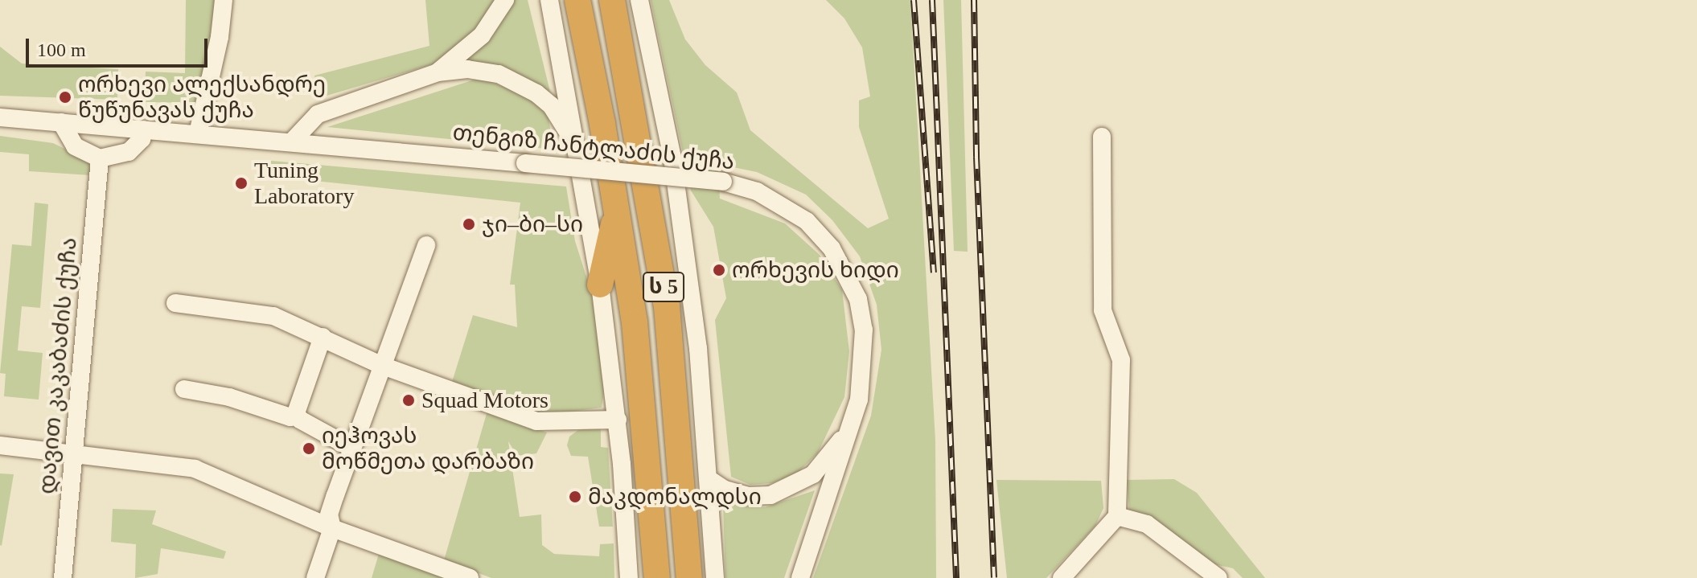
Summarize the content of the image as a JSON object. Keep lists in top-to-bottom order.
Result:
{
  "streets": {
    "highway": ["ს 5"],
    "street": ["თენგიზ ჩანტლაძის ქუჩა", "დავით კაკაბაძის ქუჩა"]
  },
  "places": [
    "ორხევი ალექსანდრე წუწუნავას ქუჩა",
    "Tuning Laboratory",
    "ჯი–ბი–სი",
    "ორხევის ხიდი",
    "Squad Motors",
    "იეჰოვას მოწმეთა დარბაზი",
    "მაკდონალდსი"
  ],
  "scale_bar": "100 m"
}
